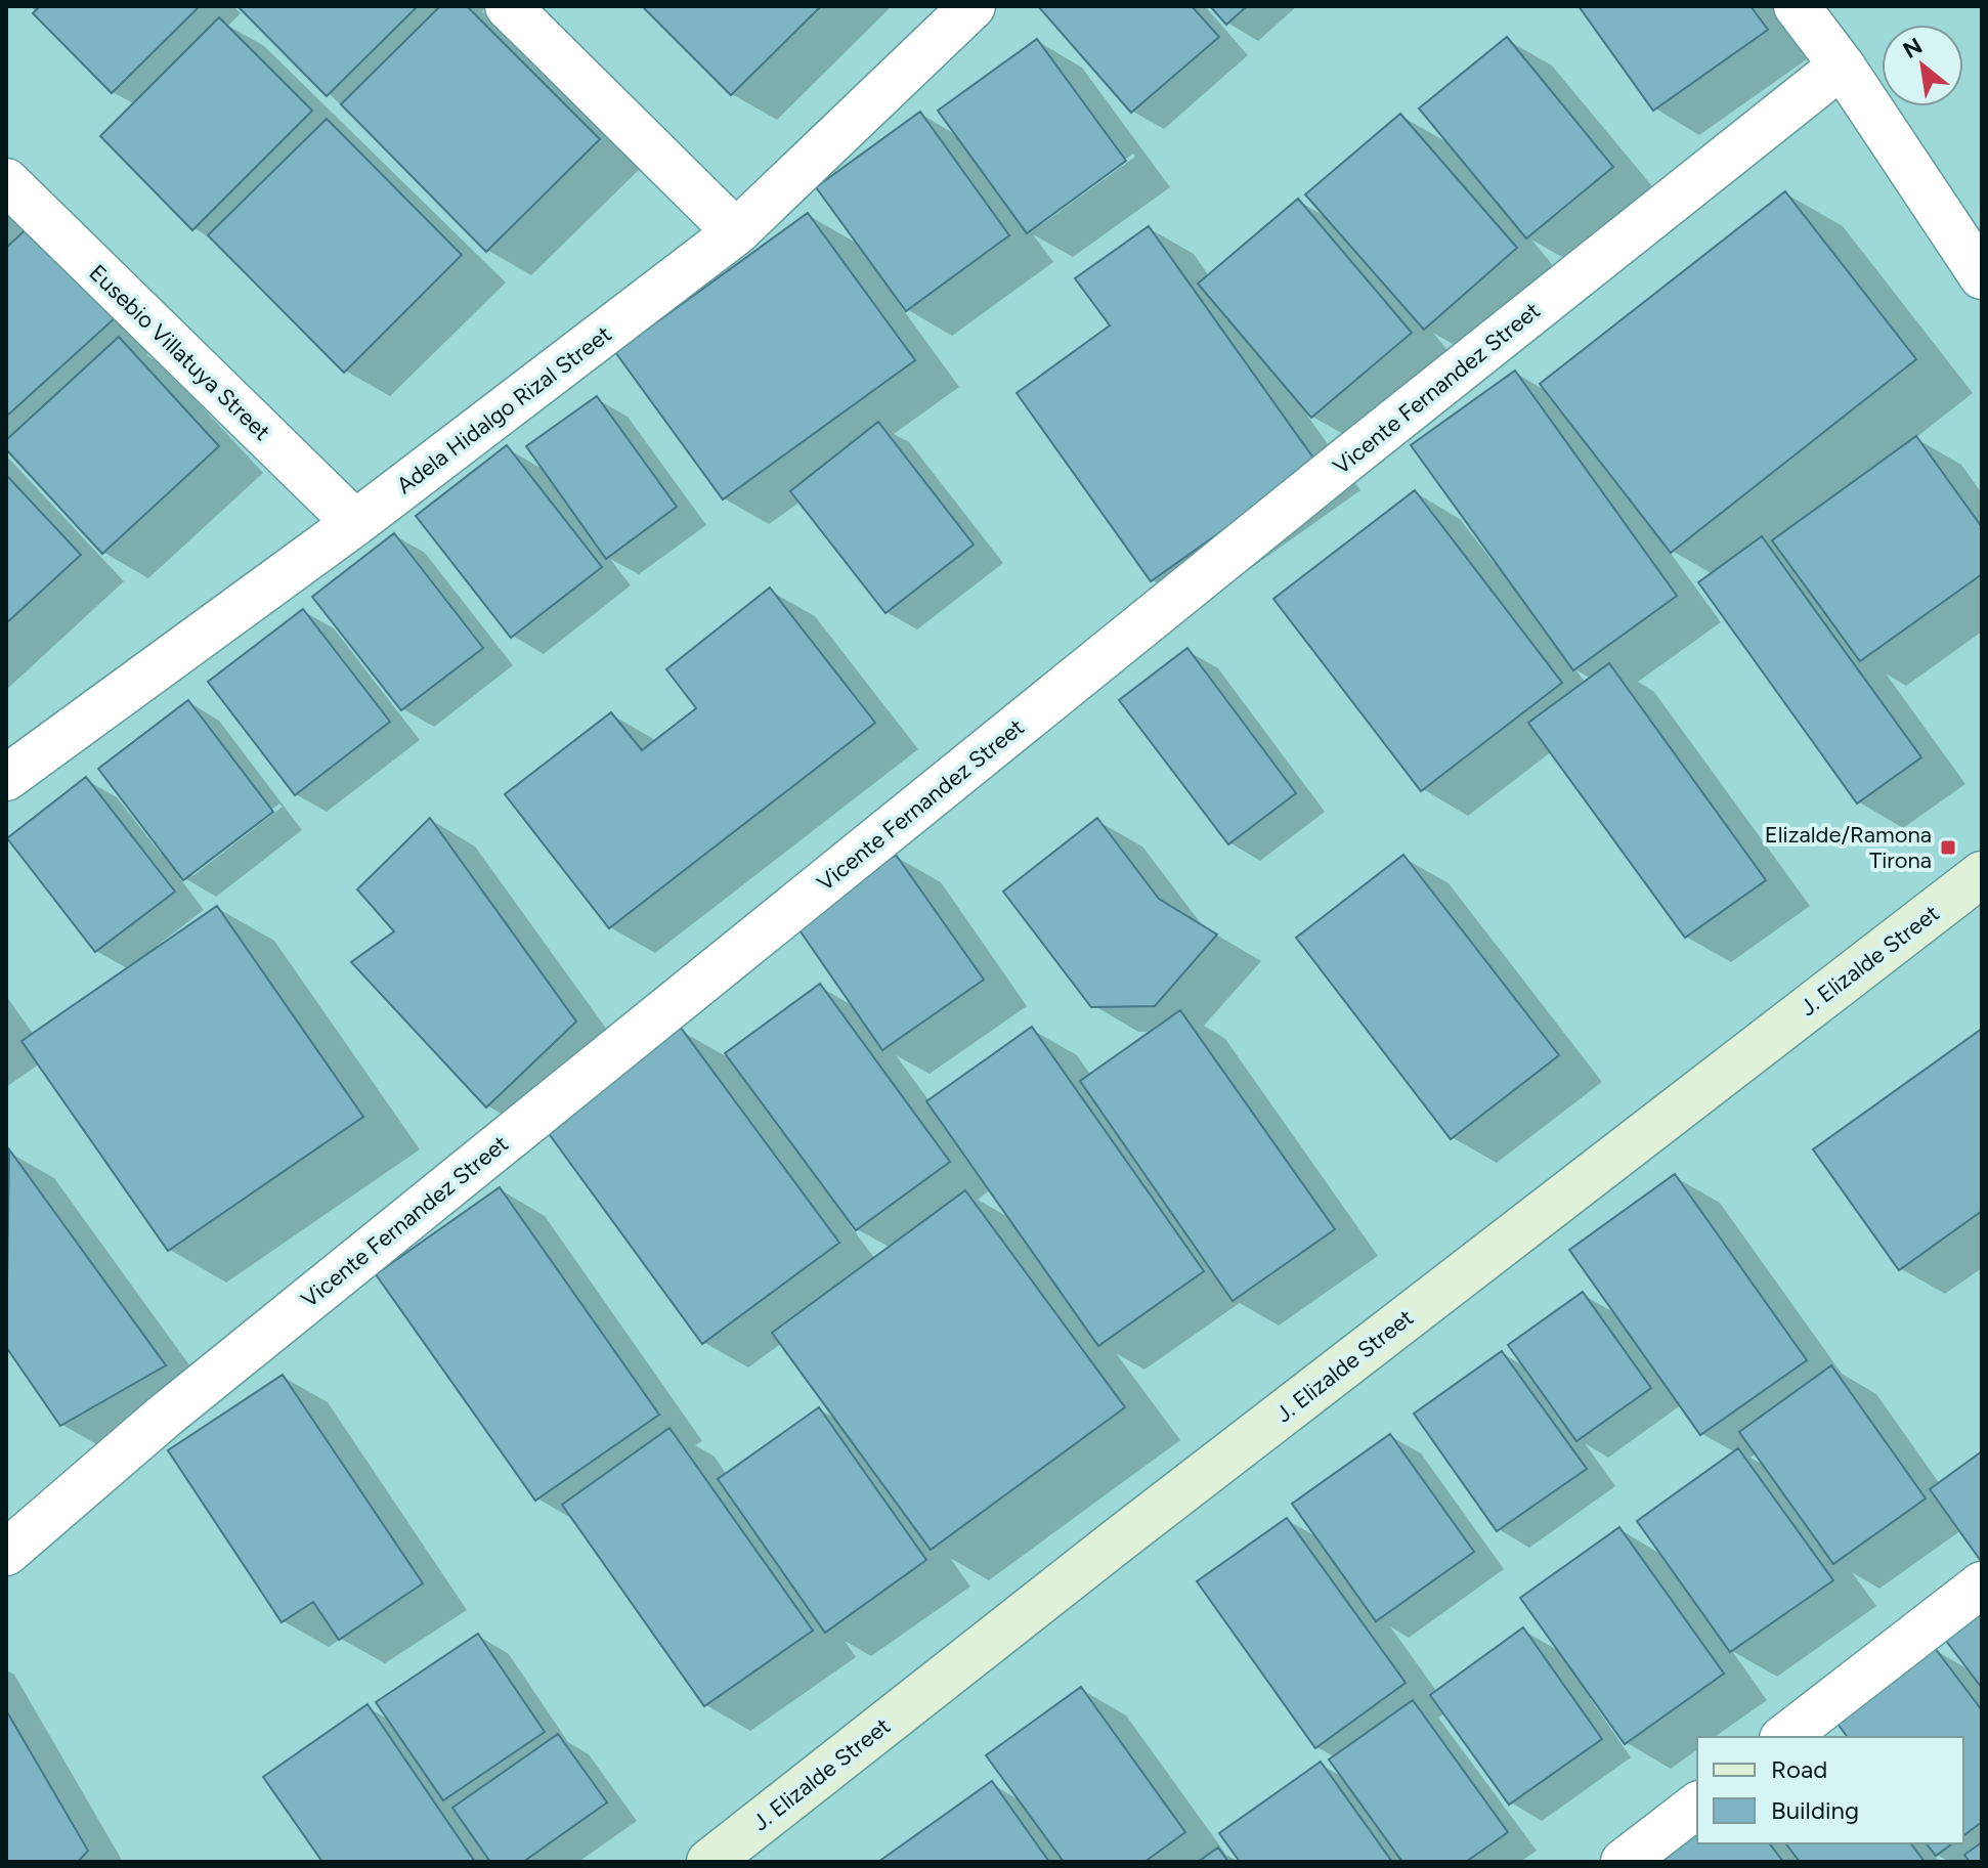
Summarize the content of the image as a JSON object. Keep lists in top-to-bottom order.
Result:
{
  "streets": {
    "street": [
      "Eusebio Villatuya Street",
      "Vicente Fernandez Street",
      "Adela Hidalgo Rizal Street",
      "J. Elizalde Street"
    ]
  },
  "crossings": [
    ["Eusebio Villatuya Street", "Adela Hidalgo Rizal Street"]
  ],
  "places": {
    "transit": ["Elizalde/Ramona Tirona"]
  },
  "legend": ["Road", "Building"],
  "north": "top left"
}
